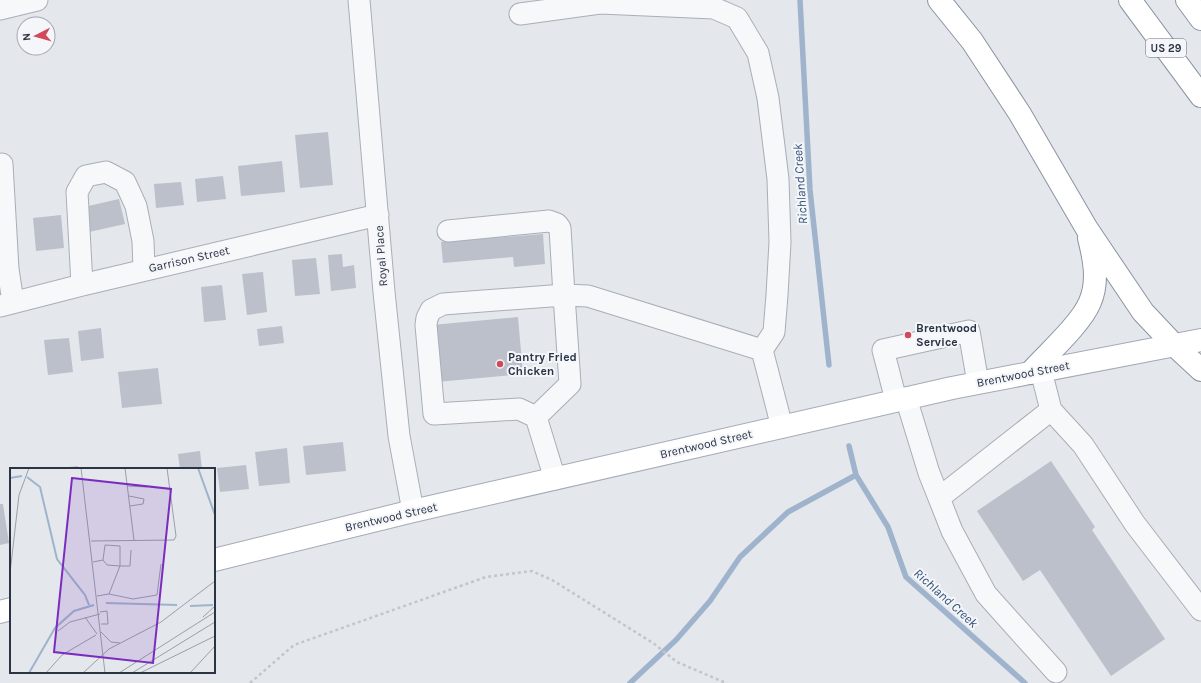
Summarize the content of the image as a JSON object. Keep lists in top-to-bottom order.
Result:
{
  "streets": {
    "main road": ["US 29", "Brentwood Street"],
    "street": ["Royal Place", "Garrison Street"]
  },
  "crossings": [
    ["Royal Place", "Garrison Street"],
    ["Royal Place", "Brentwood Street"]
  ],
  "water": ["Richland Creek"],
  "places": ["Brentwood Service", "Pantry Fried Chicken"],
  "north": "left"
}
